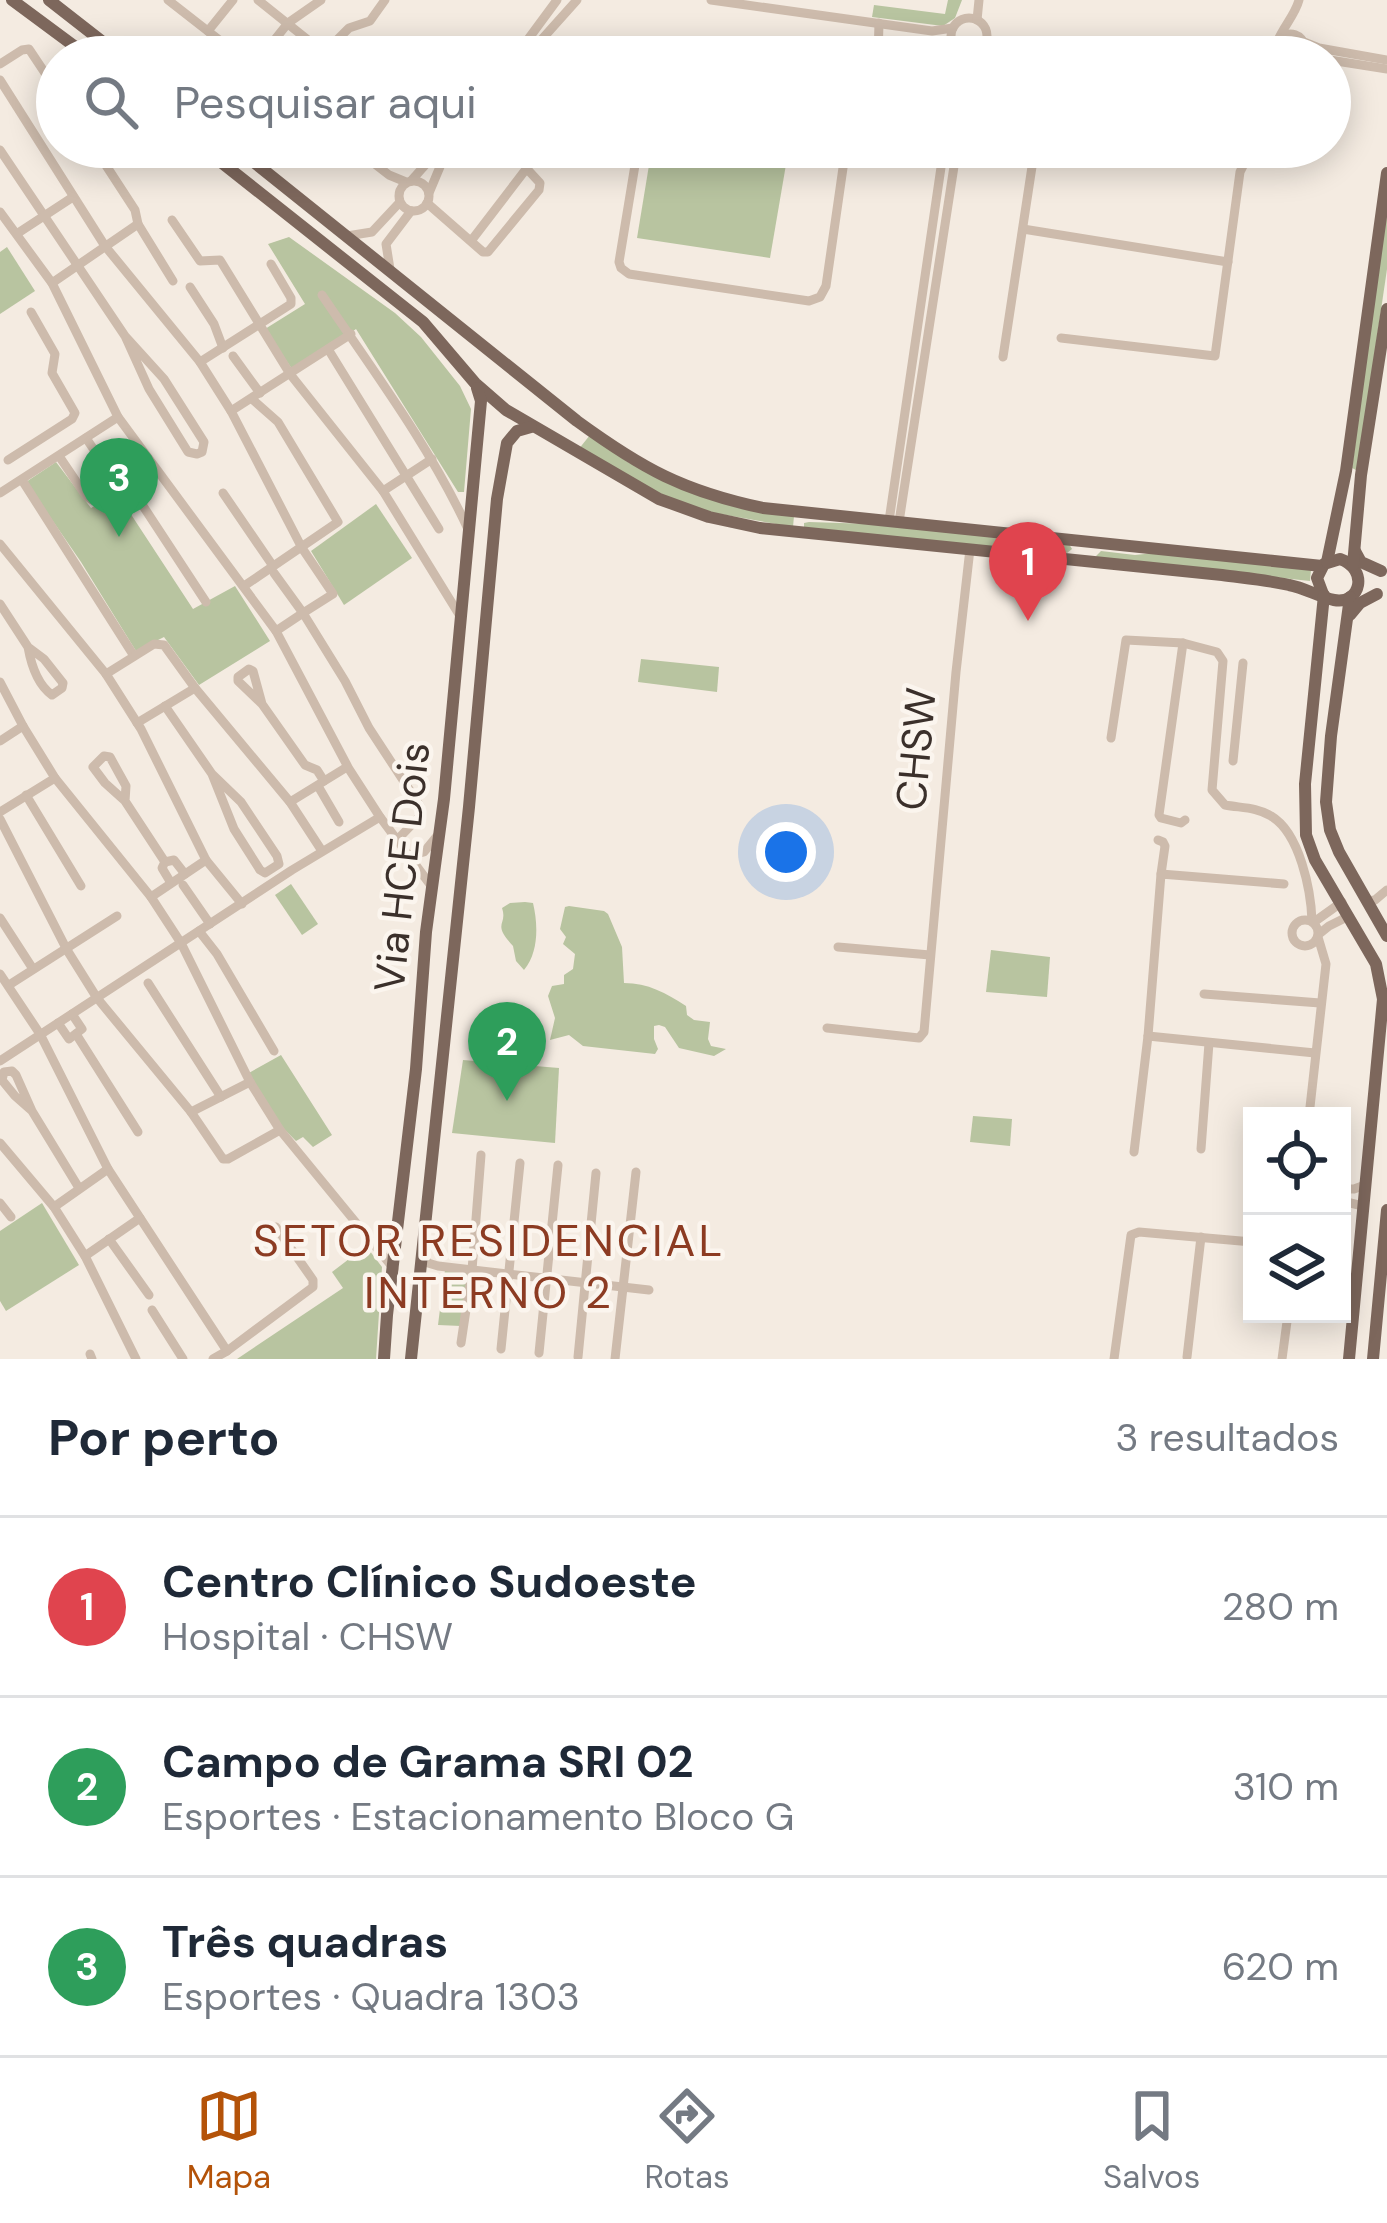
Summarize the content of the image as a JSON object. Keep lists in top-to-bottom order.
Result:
{
  "streets": {
    "main road": ["Via HCE Dois"],
    "street": ["CHSW"]
  },
  "districts": ["SETOR RESIDENCIAL INTERNO 2"],
  "page": {
    "search": "Pesquisar aqui",
    "pins": ["3", "1", "2"],
    "heading": ["Por perto", "3 resultados"],
    "list": [
      {
        "mark": "1",
        "name": "Centro Clínico Sudoeste",
        "note": "Hospital · CHSW",
        "value": "280 m"
      },
      {
        "mark": "2",
        "name": "Campo de Grama SRI 02",
        "note": "Esportes · Estacionamento Bloco G",
        "value": "310 m"
      },
      {
        "mark": "3",
        "name": "Três quadras",
        "note": "Esportes · Quadra 1303",
        "value": "620 m"
      }
    ],
    "nav": ["Mapa", "Rotas", "Salvos"]
  }
}
